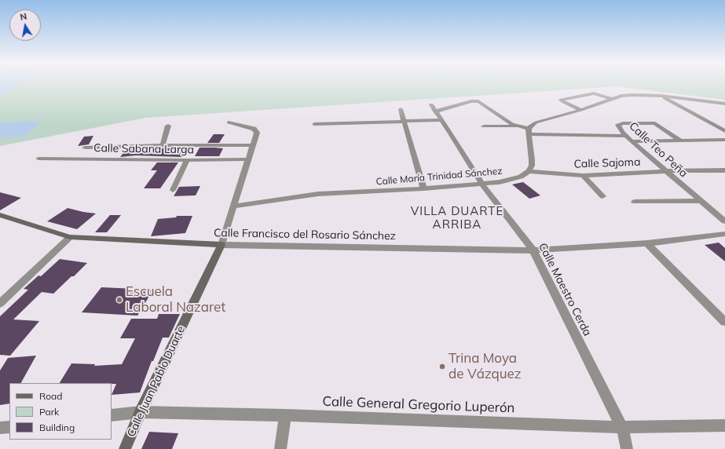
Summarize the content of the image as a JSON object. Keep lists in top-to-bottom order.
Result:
{
  "streets": {
    "street": [
      "Calle Sabana Larga",
      "Calle Teo Peña",
      "Calle Sajoma",
      "Calle María Trinidad Sánchez",
      "Calle Francisco del Rosario Sánchez",
      "Calle Maestro Cerda",
      "Calle Juan Pablo Duarte",
      "Calle General Gregorio Luperón"
    ]
  },
  "crossings": [
    ["Calle Sabana Larga", "Calle Juan Pablo Duarte"],
    ["Calle Teo Peña", "Calle Sajoma"],
    ["Calle Sajoma", "Calle María Trinidad Sánchez"],
    ["Calle María Trinidad Sánchez", "Calle Maestro Cerda"],
    ["Calle María Trinidad Sánchez", "Calle Juan Pablo Duarte"],
    ["Calle Francisco del Rosario Sánchez", "Calle Maestro Cerda"],
    ["Calle Francisco del Rosario Sánchez", "Calle Juan Pablo Duarte"],
    ["Calle Maestro Cerda", "Calle General Gregorio Luperón"],
    ["Calle Juan Pablo Duarte", "Calle General Gregorio Luperón"]
  ],
  "districts": ["VILLA DUARTE ARRIBA"],
  "places": ["Escuela Laboral Nazaret", "Trina Moya de Vázquez"],
  "legend": ["Road", "Park", "Building"],
  "north": "top"
}
